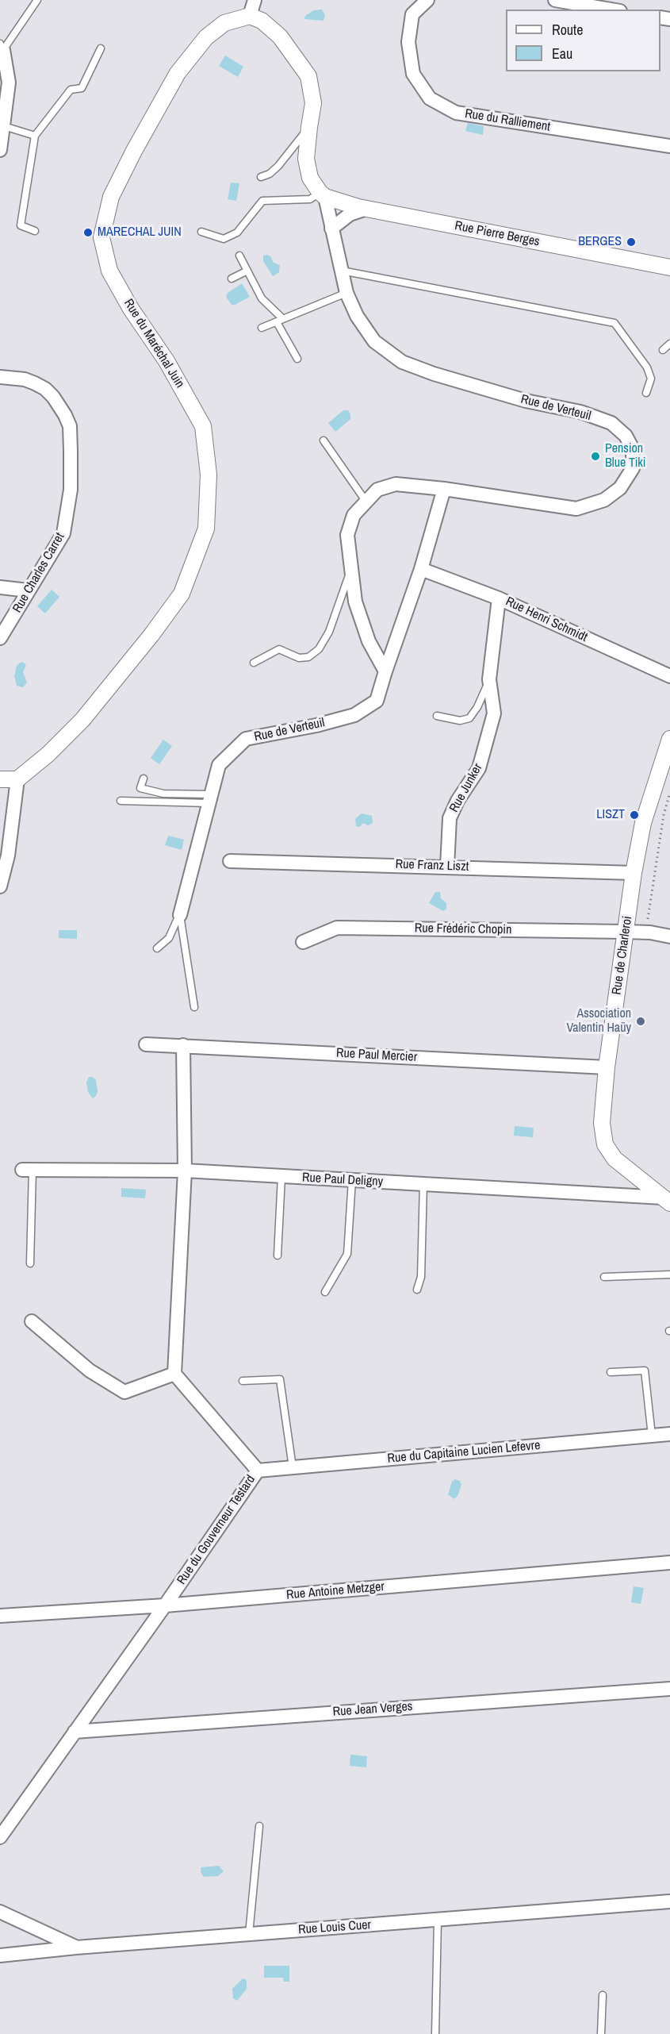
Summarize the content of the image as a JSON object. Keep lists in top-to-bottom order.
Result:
{
  "streets": {
    "street": [
      "Rue du Ralliement",
      "Rue Pierre Berges",
      "Rue du Maréchal Juin",
      "Rue de Verteuil",
      "Rue Charles Carret",
      "Rue Henri Schmidt",
      "Rue Junker",
      "Rue Franz Liszt",
      "Rue Frédéric Chopin",
      "Rue de Charleroi",
      "Rue Paul Mercier",
      "Rue Paul Deligny",
      "Rue du Capitaine Lucien Lefevre",
      "Rue du Gouverneur Testard",
      "Rue Antoine Metzger",
      "Rue Jean Verges",
      "Rue Louis Cuer"
    ]
  },
  "crossings": [
    ["Rue Pierre Berges", "Rue de Verteuil"],
    ["Rue du Maréchal Juin", "Rue de Verteuil"],
    ["Rue de Verteuil", "Rue Henri Schmidt"],
    ["Rue Henri Schmidt", "Rue Junker"],
    ["Rue Junker", "Rue Franz Liszt"],
    ["Rue Franz Liszt", "Rue de Charleroi"],
    ["Rue Frédéric Chopin", "Rue de Charleroi"],
    ["Rue de Charleroi", "Rue Paul Mercier"],
    ["Rue de Charleroi", "Rue Paul Deligny"],
    ["Rue du Capitaine Lucien Lefevre", "Rue du Gouverneur Testard"],
    ["Rue du Gouverneur Testard", "Rue Antoine Metzger"],
    ["Rue du Gouverneur Testard", "Rue Jean Verges"]
  ],
  "places": [
    "MARECHAL JUIN",
    "BERGES",
    "Pension Blue Tiki",
    "LISZT",
    "Association Valentin Haüy"
  ],
  "legend": ["Route", "Eau"]
}
